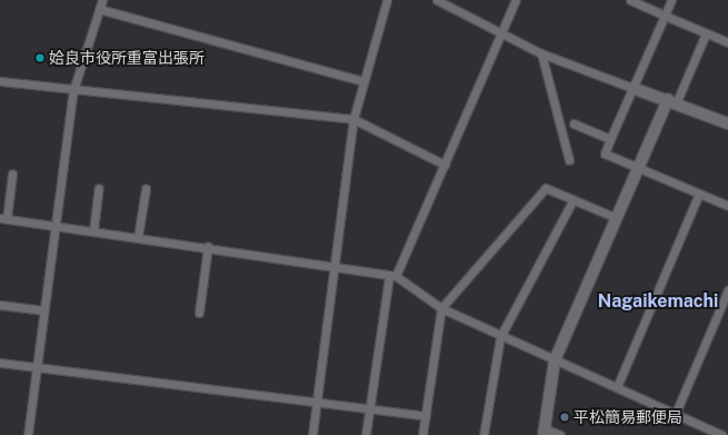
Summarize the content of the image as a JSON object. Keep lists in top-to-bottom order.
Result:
{
  "districts": ["Nagaikemachi"],
  "places": ["姶良市役所重富出張所", "平松簡易郵便局"]
}
